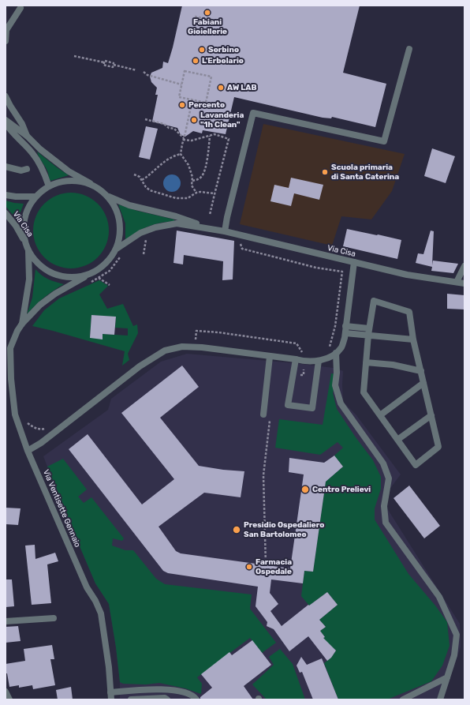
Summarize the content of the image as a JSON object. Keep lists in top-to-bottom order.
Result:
{
  "streets": {
    "street": ["Via Cisa", "Via Ventisette Gennaio"]
  },
  "crossings": [
    ["Via Cisa", "Via Ventisette Gennaio"]
  ],
  "places": [
    "Fabiani Gioiellerie",
    "Sorbino",
    "L'Erbolario",
    "AW LAB",
    "Percento",
    "Lavanderia \"1h Clean\"",
    "Scuola primaria di Santa Caterina",
    "Centro Prelievi",
    "Presidio Ospedaliero San Bartolomeo",
    "Farmacia Ospedale"
  ]
}
